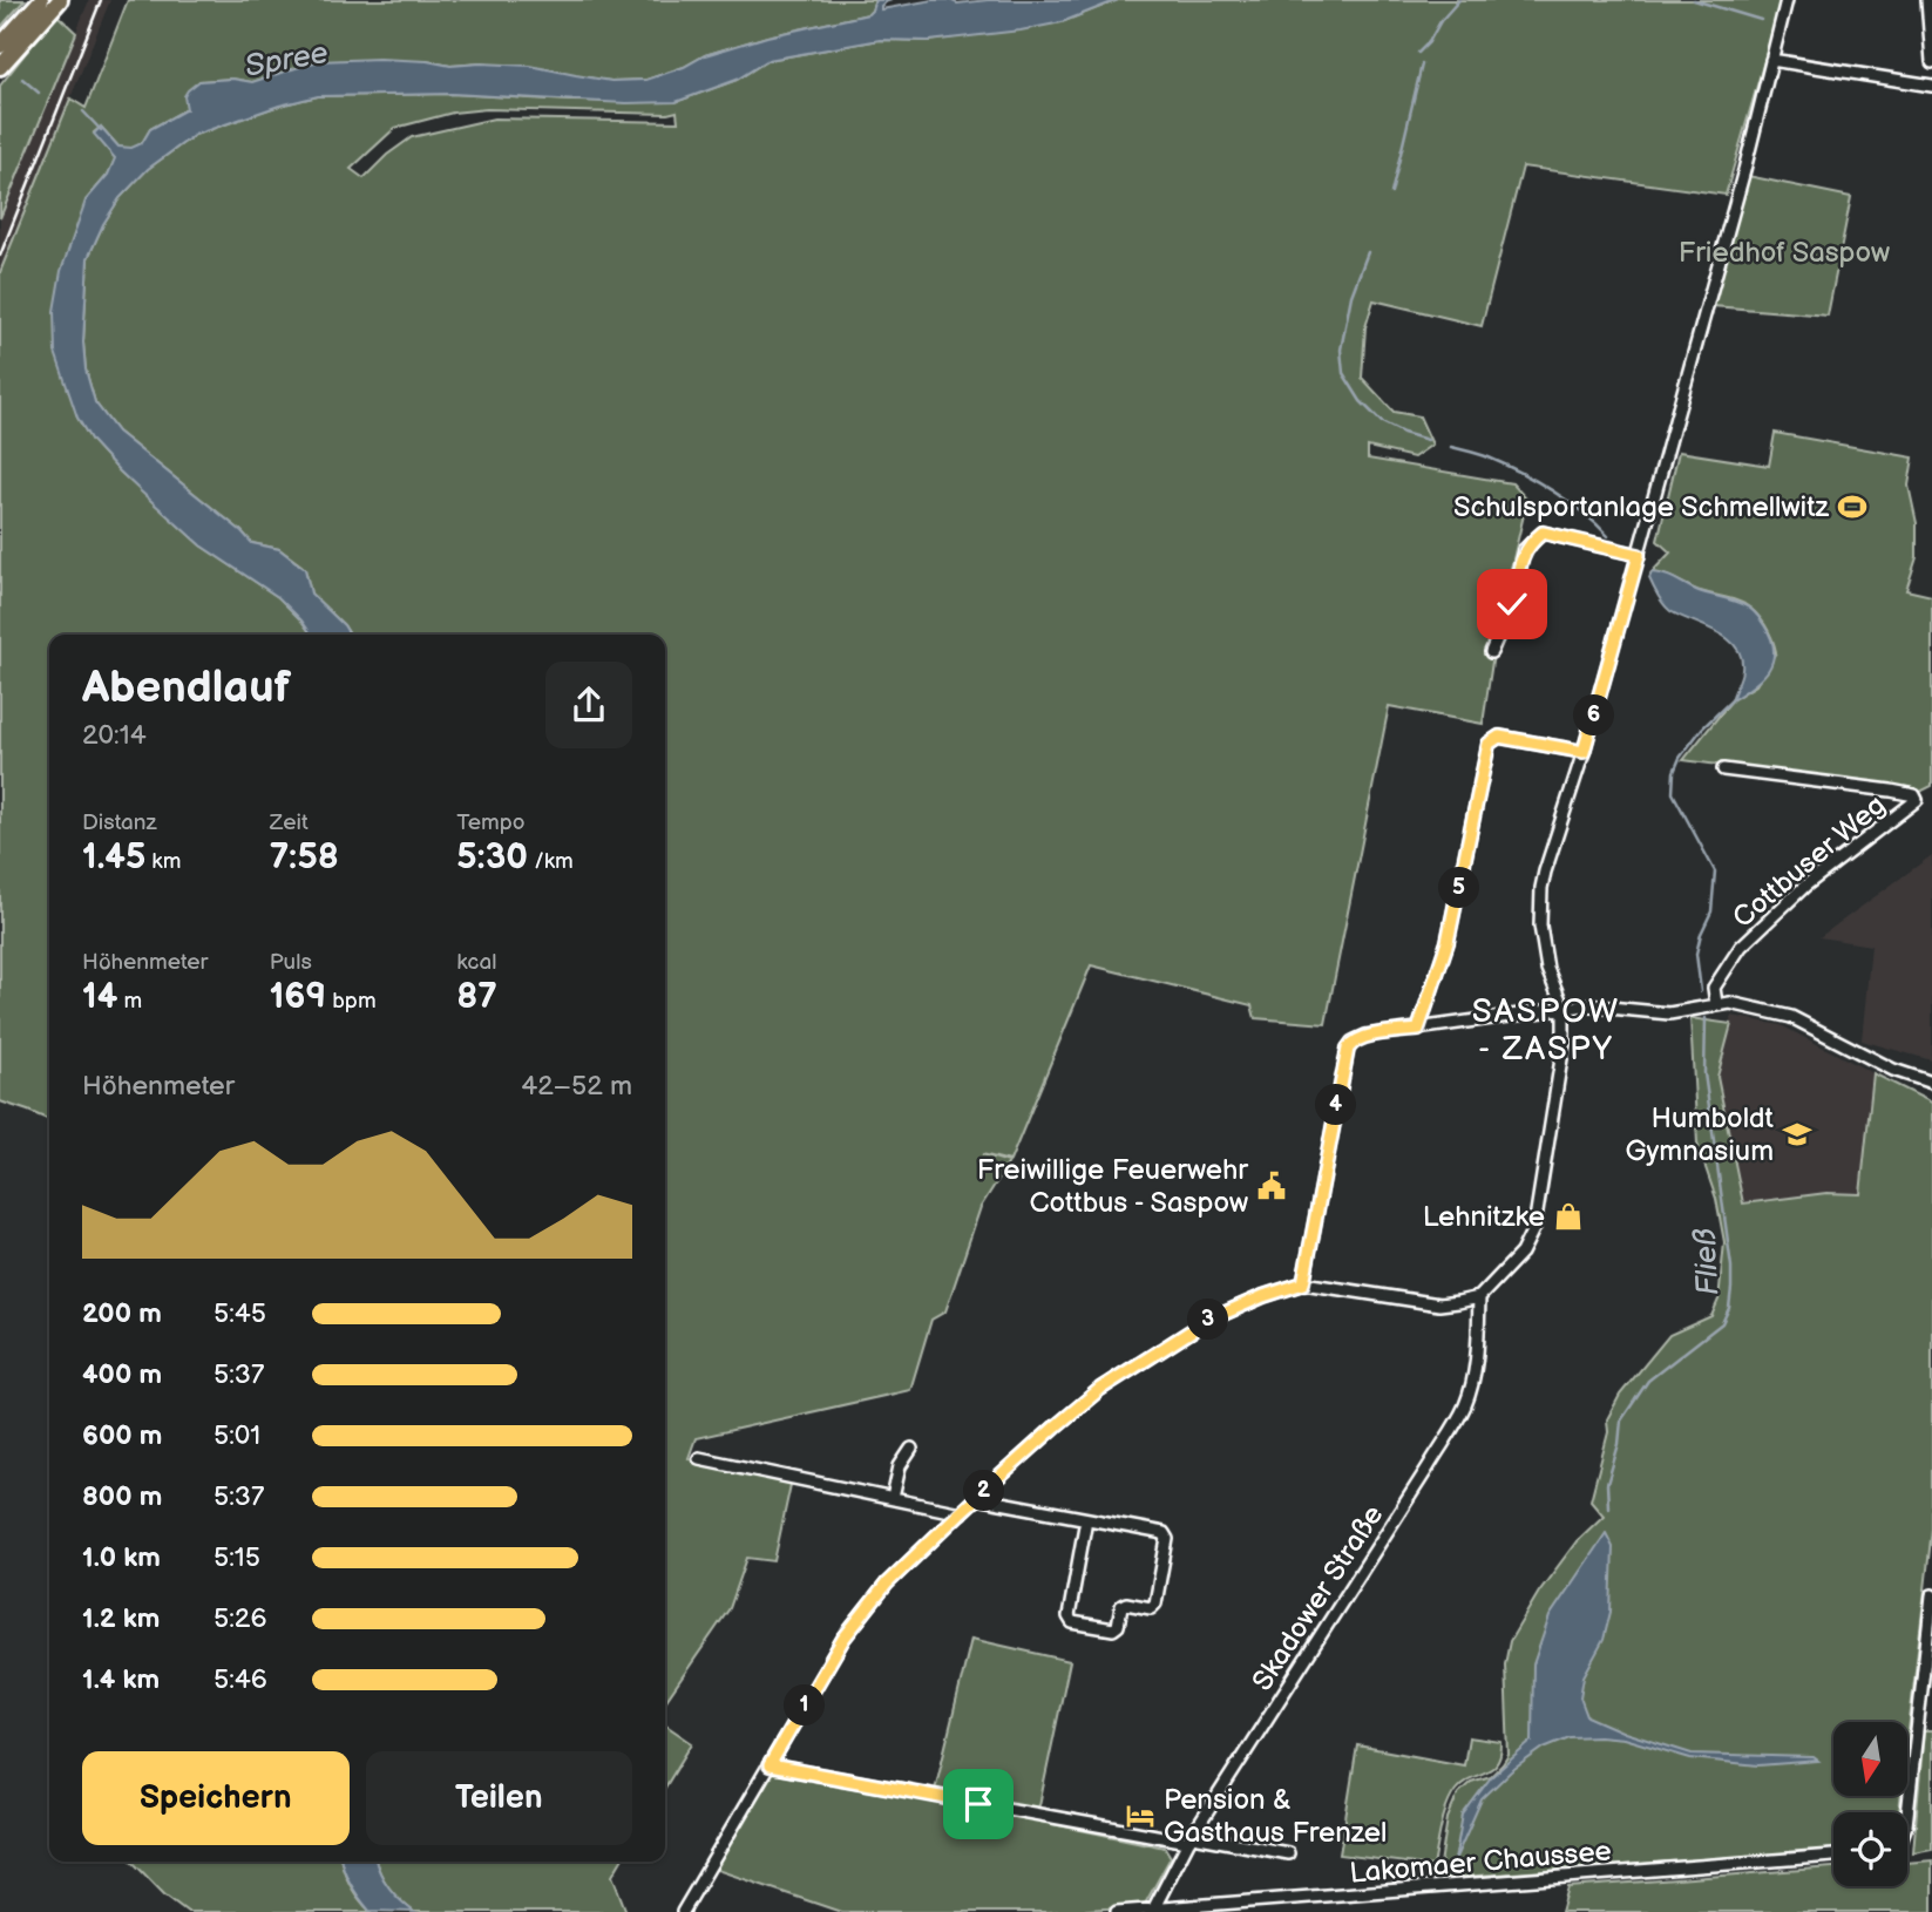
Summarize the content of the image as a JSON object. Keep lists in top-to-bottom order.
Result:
{
  "streets": {
    "street": ["Cottbuser Weg", "Skadower Straße", "Lakomaer Chaussee"]
  },
  "crossings": [
    ["Skadower Straße", "Lakomaer Chaussee"]
  ],
  "districts": ["SASPOW - ZASPY"],
  "water": ["Spree", "Fließ"],
  "parks": ["Friedhof Saspow"],
  "places": {
    "sports": ["Schulsportanlage Schmellwitz"],
    "school or university": ["Humboldt Gymnasium"],
    "public building": ["Freiwillige Feuerwehr Cottbus - Saspow"],
    "shop": ["Lehnitzke"],
    "hotel": ["Pension & Gasthaus Frenzel"]
  },
  "north": "bottom",
  "page": {
    "heading": ["Abendlauf", "20:14"],
    "pins": [
      "6",
      "5",
      "4",
      "3",
      "2",
      "1"
    ],
    "stats": [
      ["Distanz", "1.45 km"],
      ["Zeit", "7:58"],
      ["Tempo", "5:30 /km"],
      ["Höhenmeter", "14 m"],
      ["Puls", "169 bpm"],
      ["kcal", "87"]
    ],
    "chart": ["Höhenmeter", "42–52 m"],
    "list": [
      {
        "name": "200 m",
        "note": "5:45"
      },
      {
        "name": "400 m",
        "note": "5:37"
      },
      {
        "name": "600 m",
        "note": "5:01"
      },
      {
        "name": "800 m",
        "note": "5:37"
      },
      {
        "name": "1.0 km",
        "note": "5:15"
      },
      {
        "name": "1.2 km",
        "note": "5:26"
      },
      {
        "name": "1.4 km",
        "note": "5:46"
      }
    ],
    "buttons": ["Speichern", "Teilen"]
  }
}
